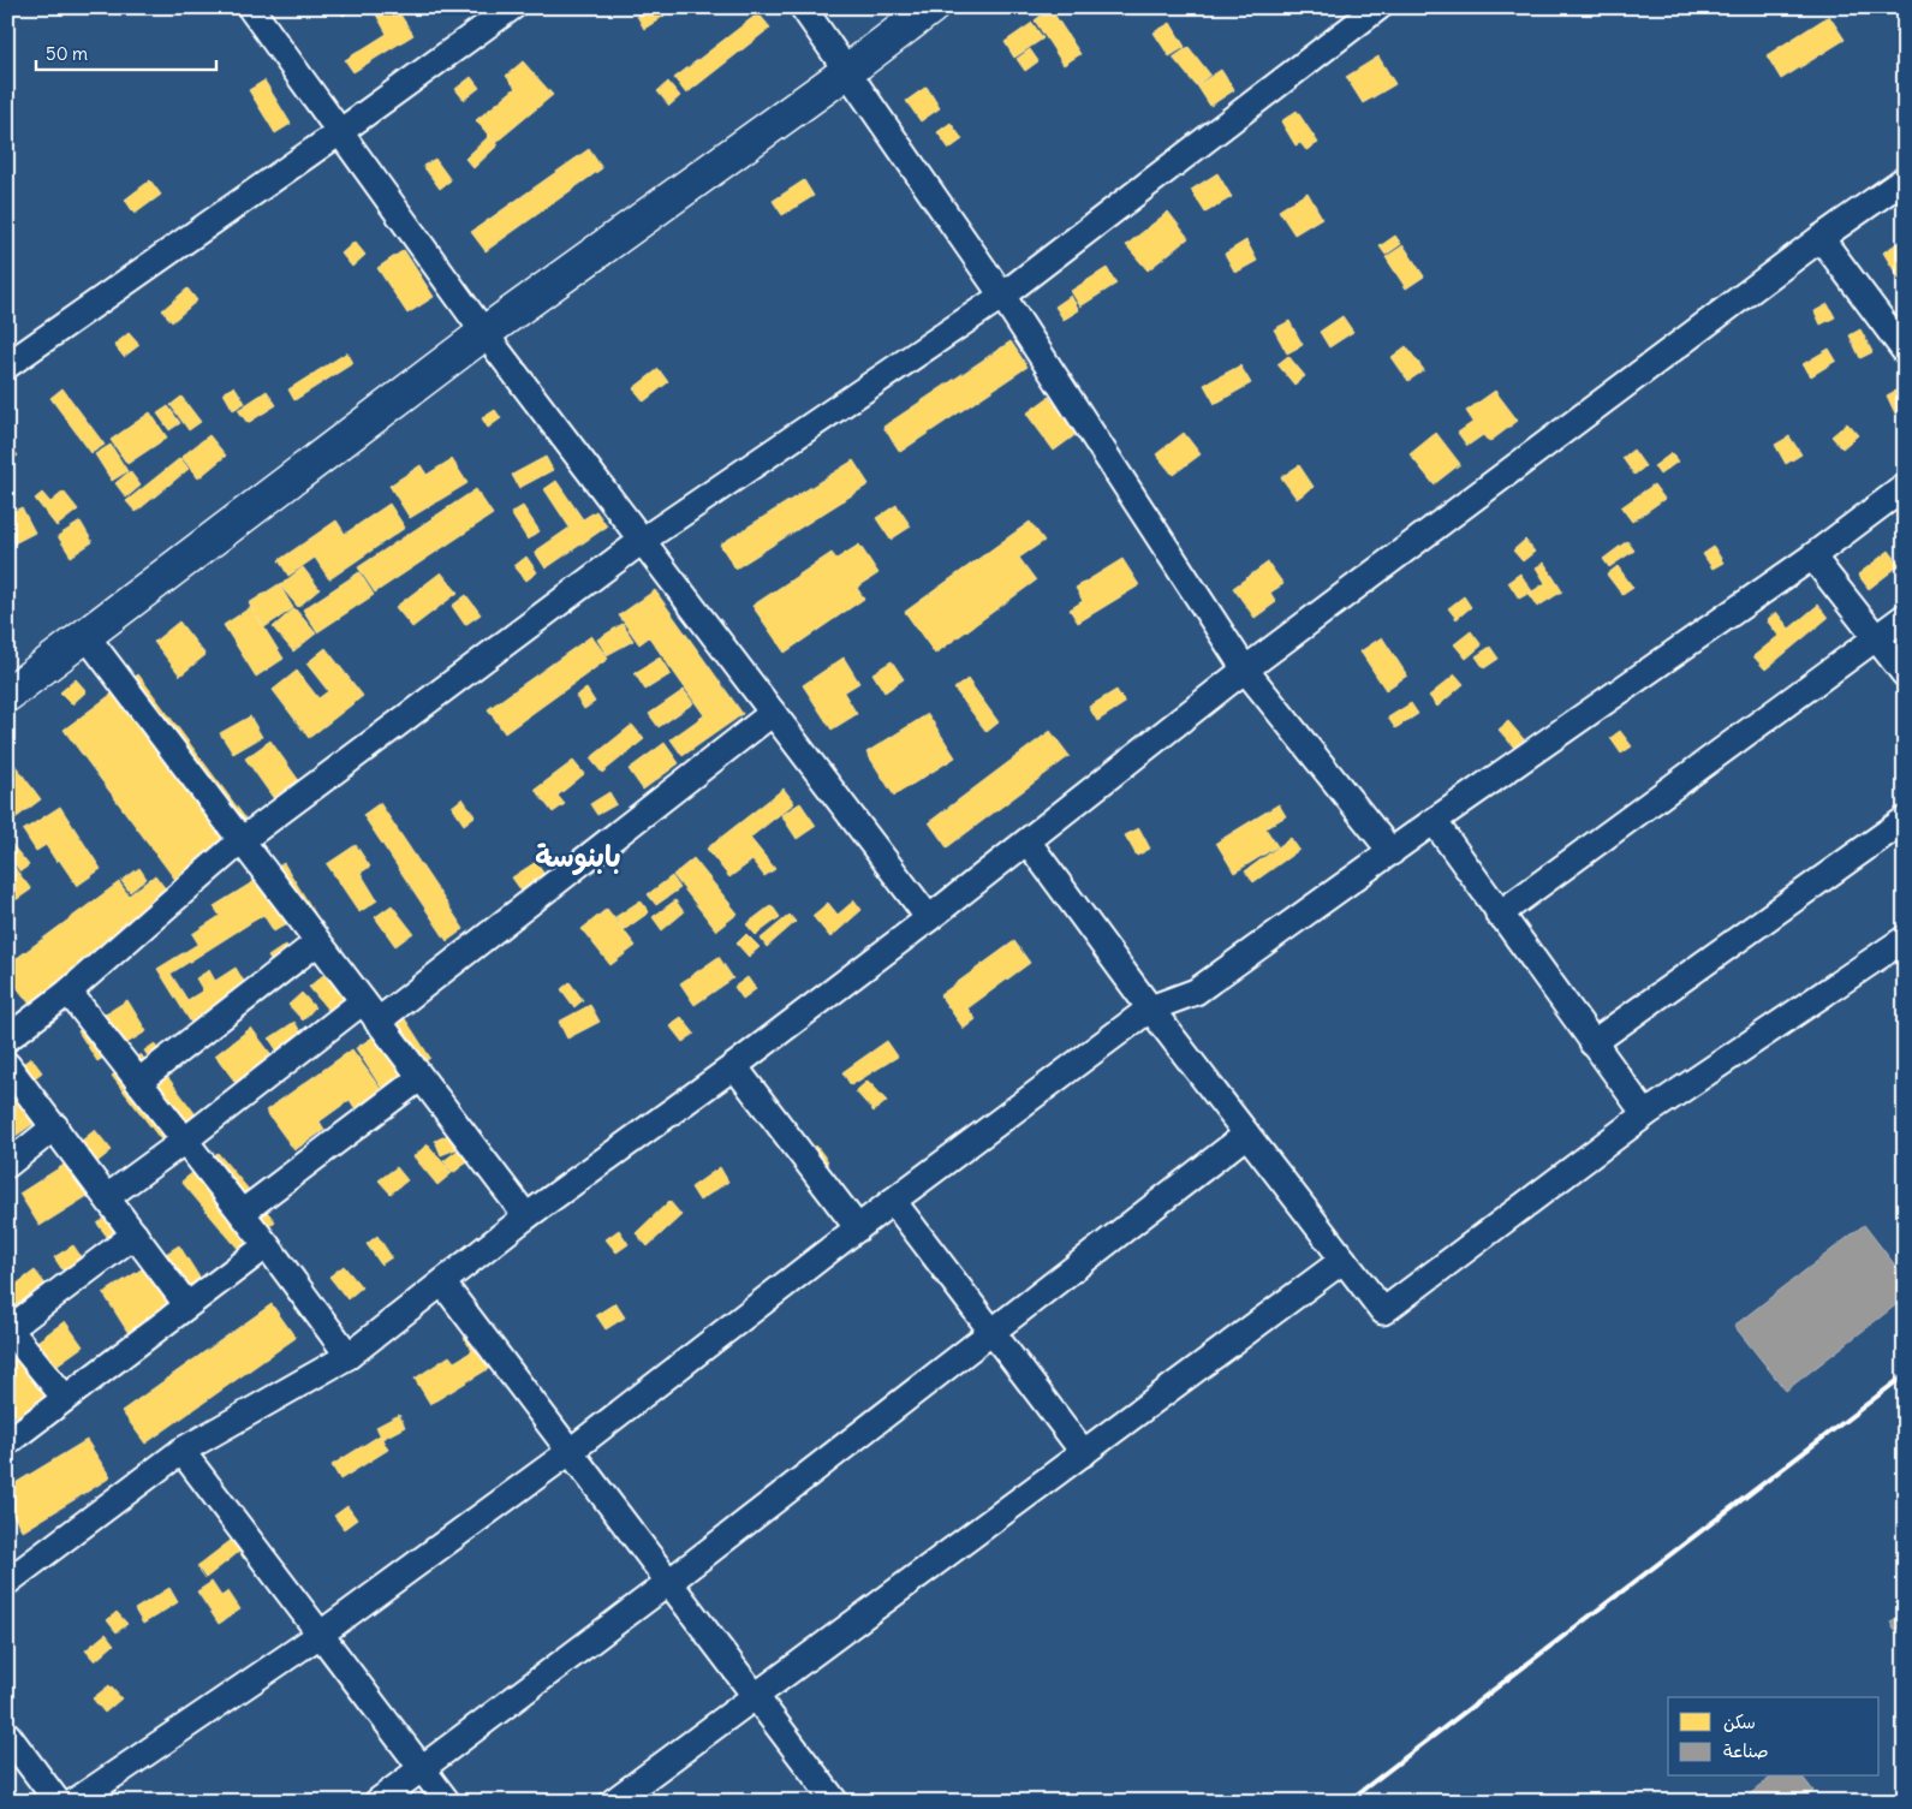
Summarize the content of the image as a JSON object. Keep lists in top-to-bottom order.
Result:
{
  "districts": ["بابنوسة"],
  "legend": ["سكن", "صناعة"],
  "scale_bar": "50 m"
}
